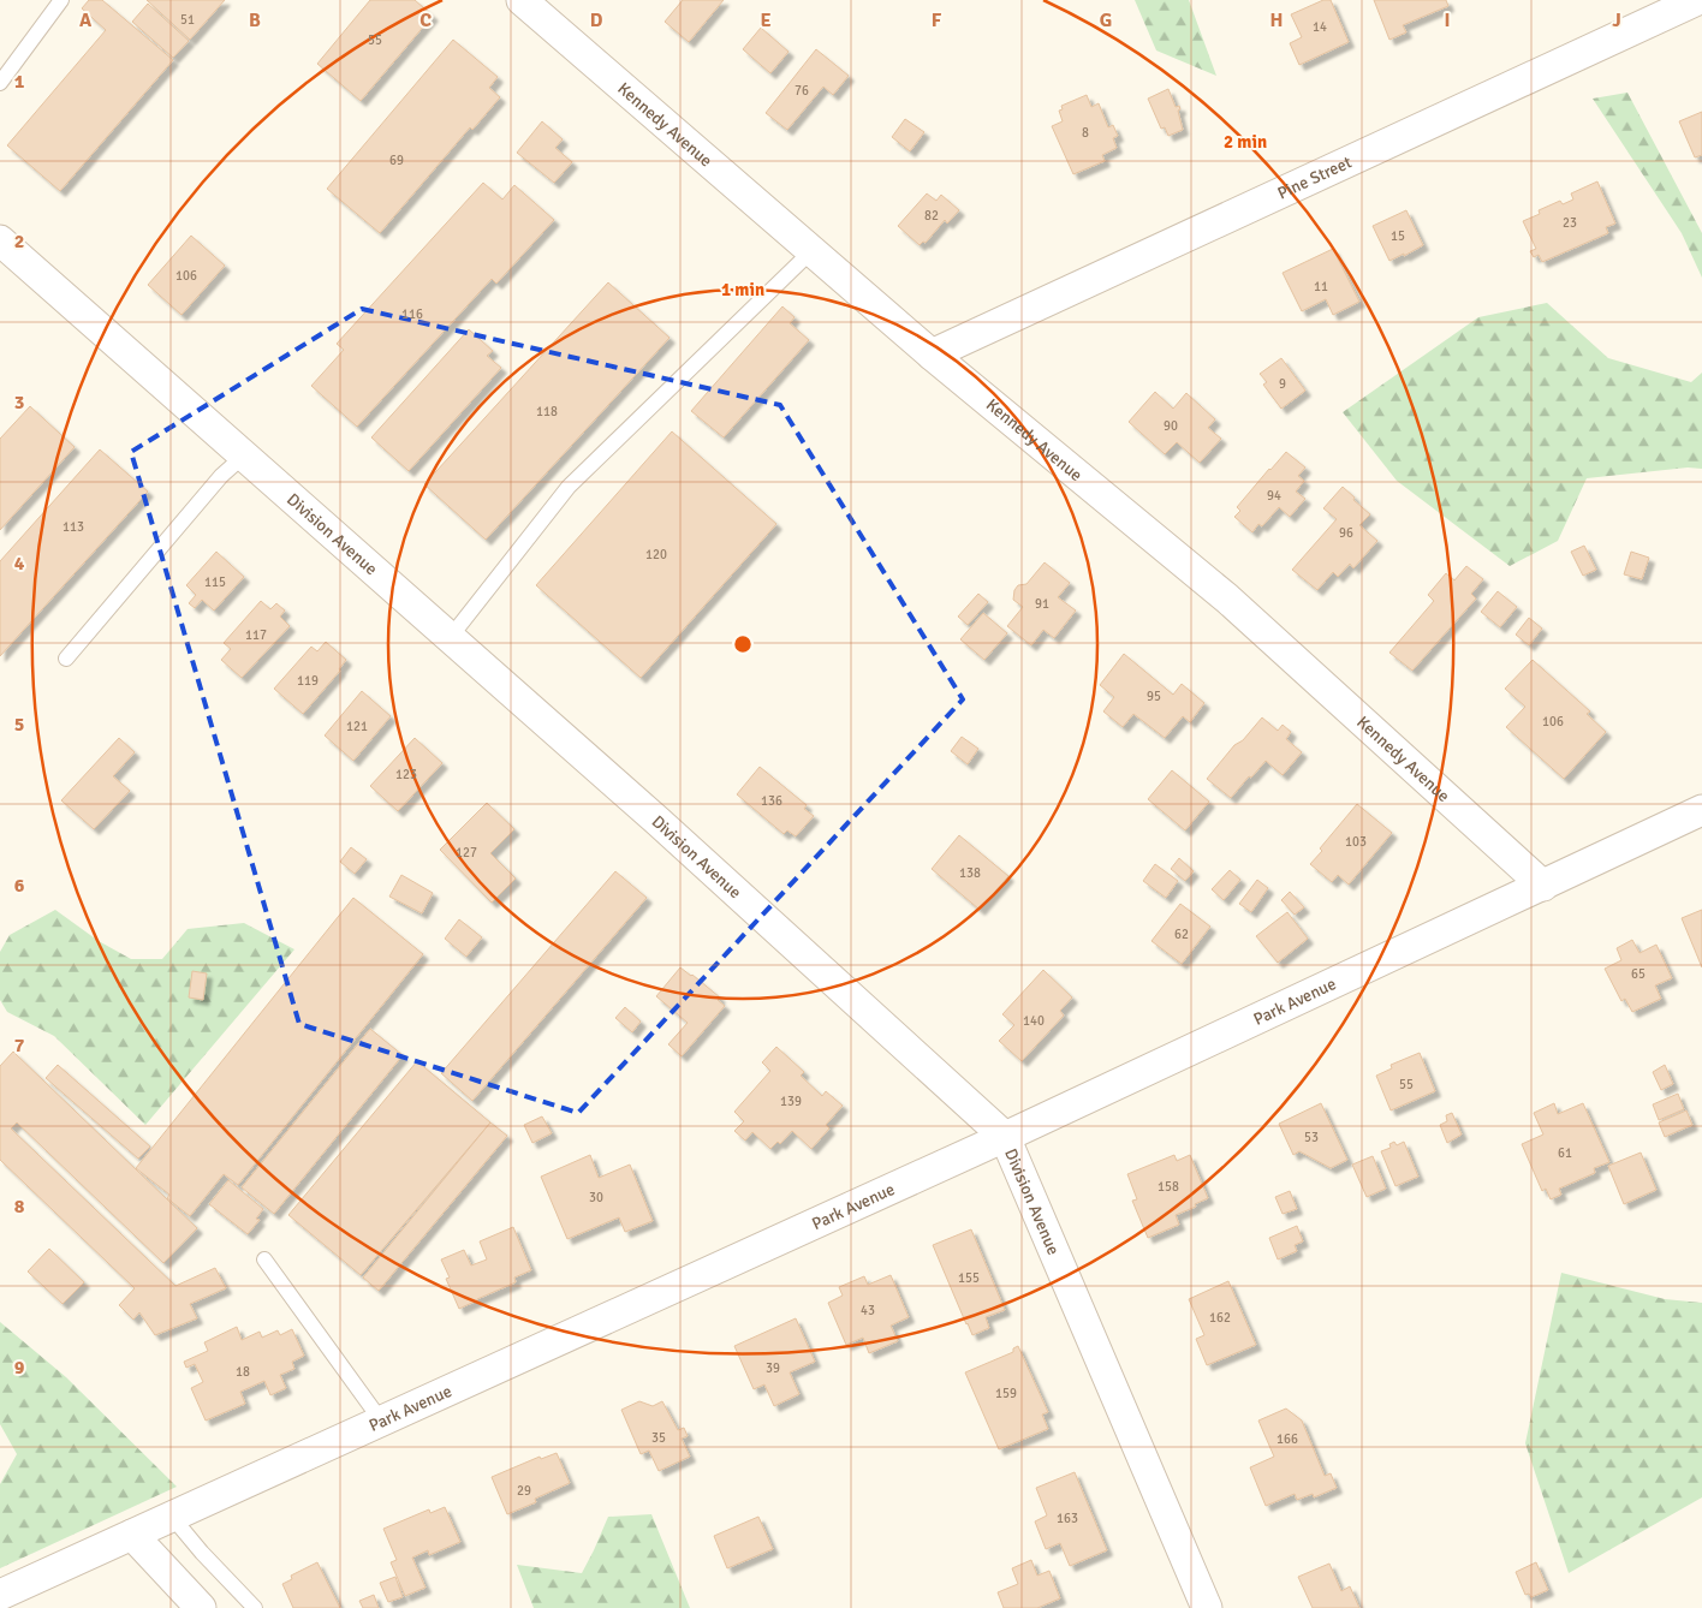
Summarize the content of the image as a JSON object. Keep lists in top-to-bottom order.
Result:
{
  "streets": {
    "street": [
      "Kennedy Avenue",
      "Pine Street",
      "Division Avenue",
      "Park Avenue"
    ]
  },
  "crossings": [
    ["Kennedy Avenue", "Pine Street"],
    ["Kennedy Avenue", "Park Avenue"],
    ["Division Avenue", "Park Avenue"]
  ],
  "house_numbers": [
    "51",
    "14",
    "55",
    "76",
    "8",
    "69",
    "82",
    "23",
    "15",
    "106",
    "11",
    "116",
    "9",
    "118",
    "90",
    "94",
    "113",
    "96",
    "120",
    "115",
    "91",
    "117",
    "119",
    "95",
    "106",
    "121",
    "123",
    "136",
    "103",
    "127",
    "138",
    "62",
    "65",
    "140",
    "55",
    "139",
    "53",
    "61",
    "158",
    "30",
    "155",
    "43",
    "162",
    "39",
    "18",
    "159",
    "35",
    "166",
    "29",
    "163"
  ],
  "grid": {
    "columns": [
      "A",
      "B",
      "C",
      "D",
      "E",
      "F",
      "G",
      "H",
      "I",
      "J"
    ],
    "rows": [
      "1",
      "2",
      "3",
      "4",
      "5",
      "6",
      "7",
      "8",
      "9"
    ]
  },
  "rings": ["2 min", "1 min"]
}
